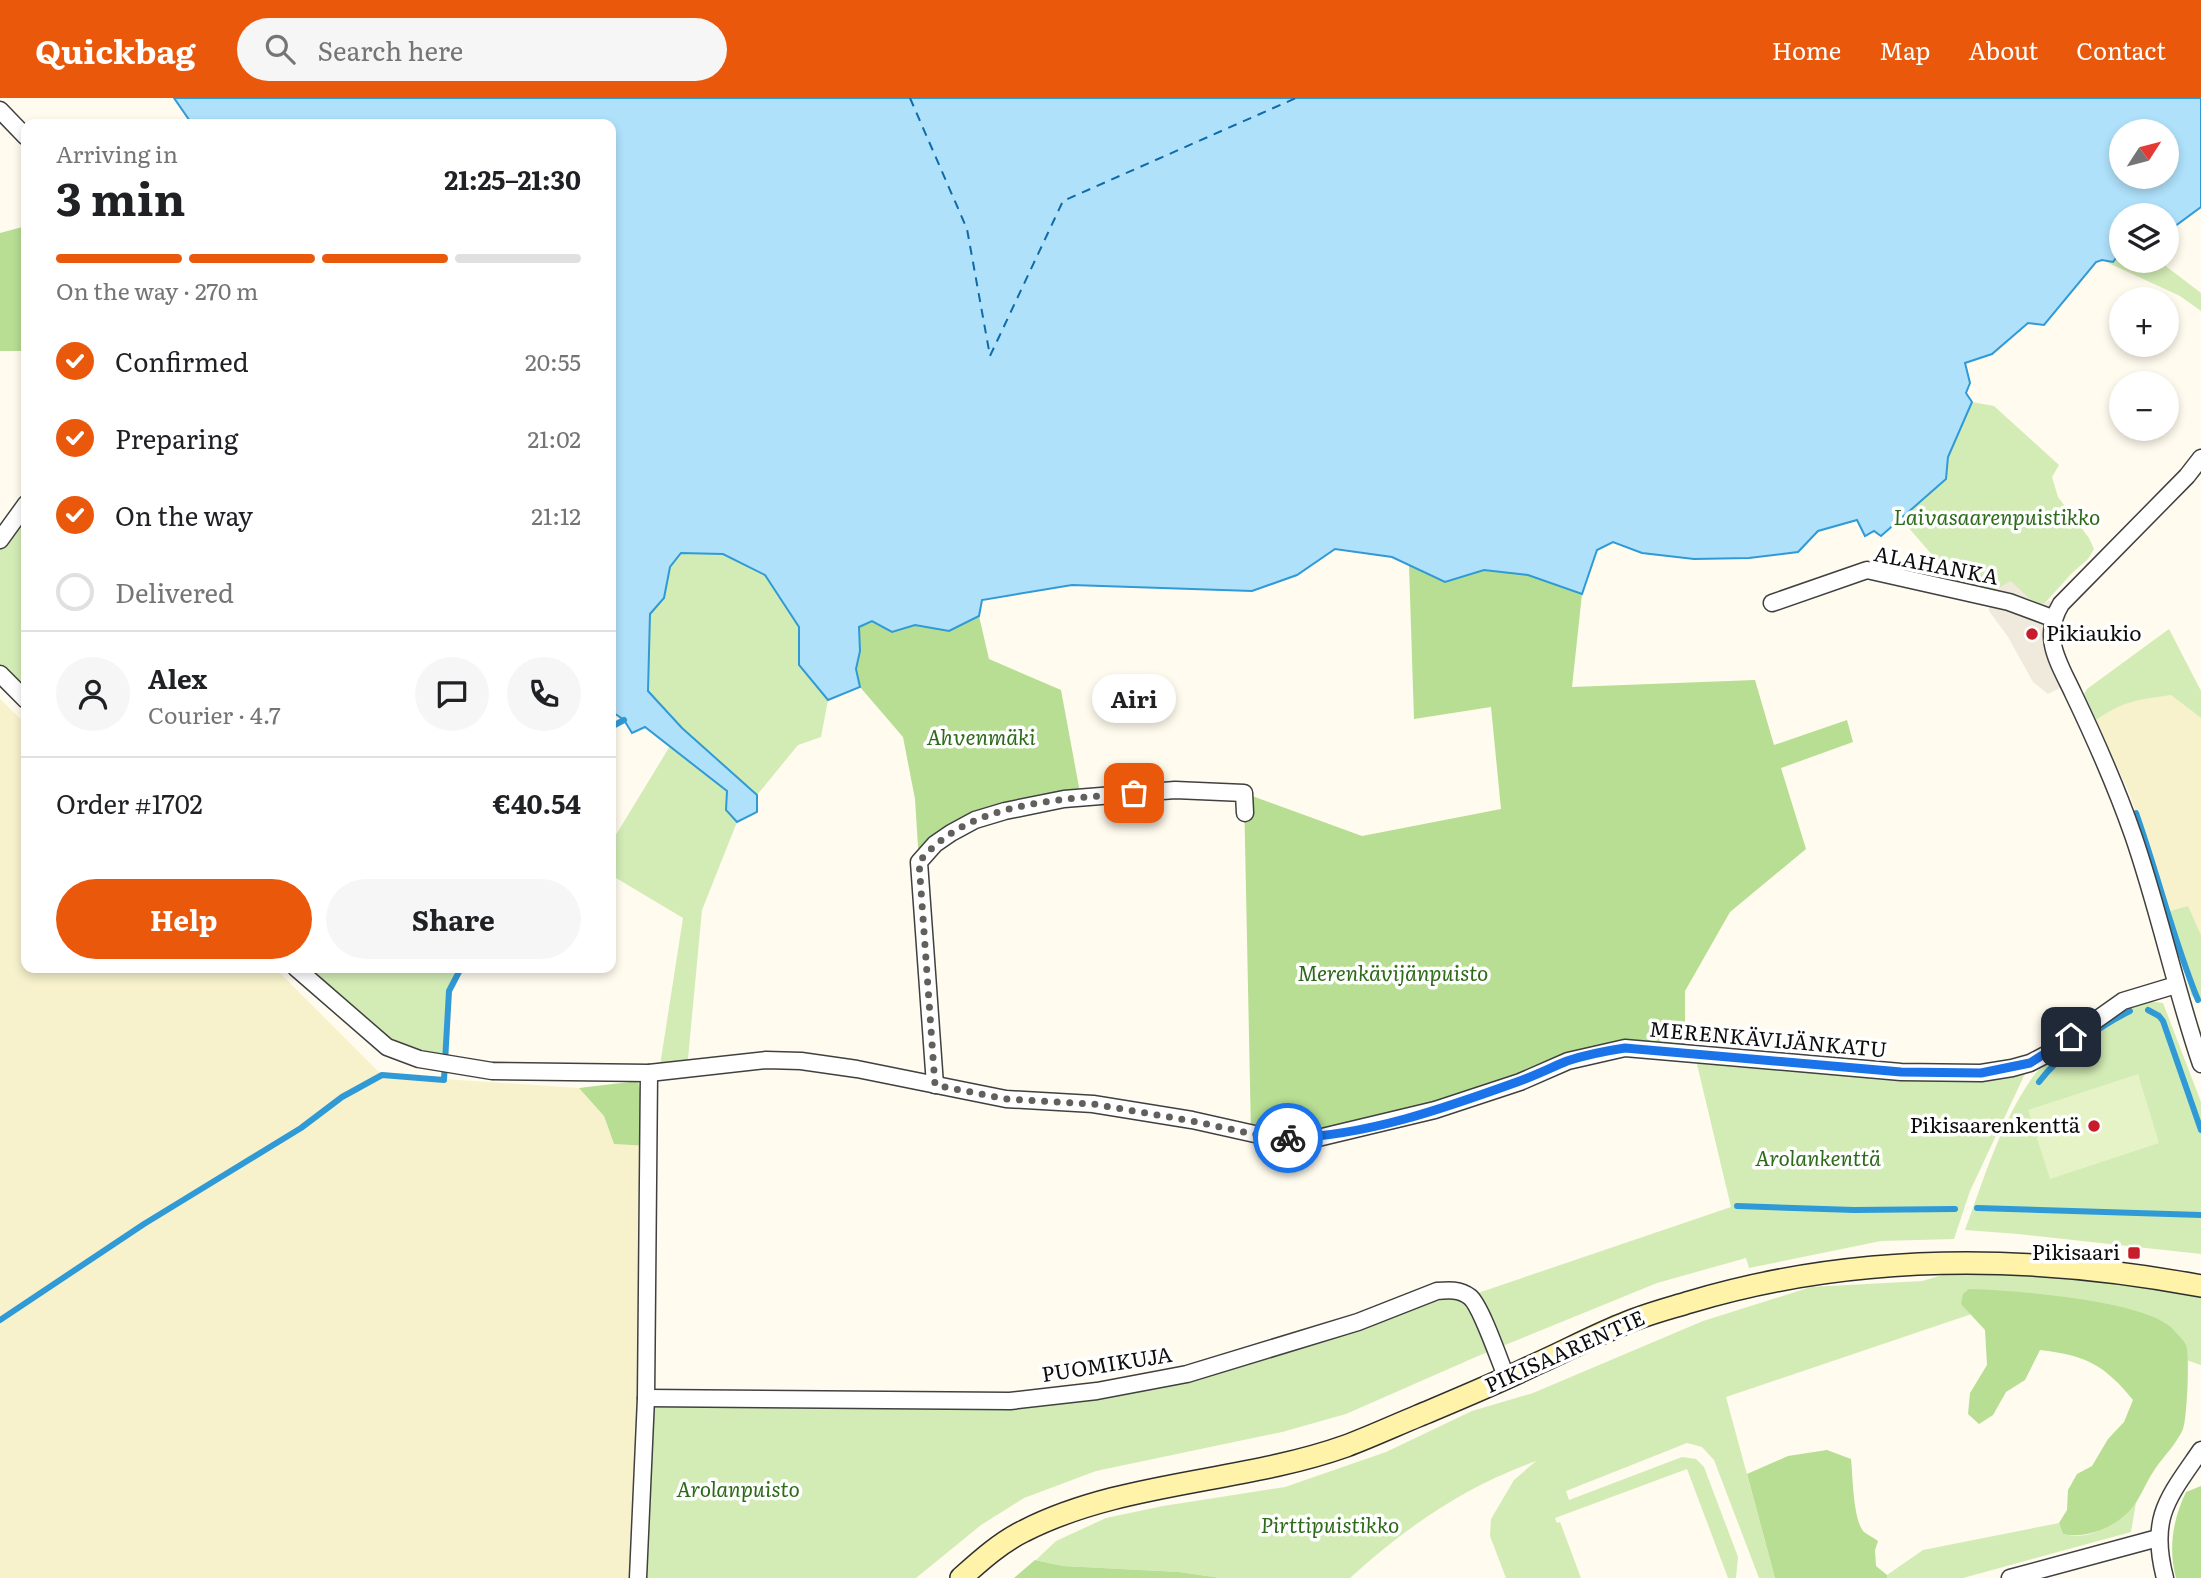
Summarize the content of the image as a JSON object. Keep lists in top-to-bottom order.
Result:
{
  "streets": {
    "street": [
      "ALAHANKA",
      "MERENKÄVIJÄNKATU",
      "PIKISAARENTIE",
      "PUOMIKUJA"
    ]
  },
  "crossings": [
    ["PIKISAARENTIE", "PUOMIKUJA"]
  ],
  "parks": [
    "Laivasaarenpuistikko",
    "Ahvenmäki",
    "Merenkävijänpuisto",
    "Arolankenttä",
    "Arolanpuisto",
    "Pirttipuistikko"
  ],
  "places": {
    "other": ["Pikiaukio", "Airi", "Pikisaarenkenttä"],
    "transit": ["Pikisaari"]
  },
  "north": "top right",
  "page": {
    "header": "Quickbag",
    "search": "Search here",
    "nav": [
      "Home",
      "Map",
      "About",
      "Contact"
    ],
    "map_buttons": ["+", "−"],
    "heading": ["3 min", "Arriving in", "21:25–21:30"],
    "panel": [
      "Alex",
      "Courier · 4.7",
      "Order #1702",
      "€40.54"
    ],
    "bar": "On the way · 270 m",
    "list": [
      ["Confirmed", "20:55"],
      ["Preparing", "21:02"],
      ["On the way", "21:12"],
      "Delivered"
    ],
    "bubble": "Airi",
    "buttons": ["Help", "Share"]
  }
}
